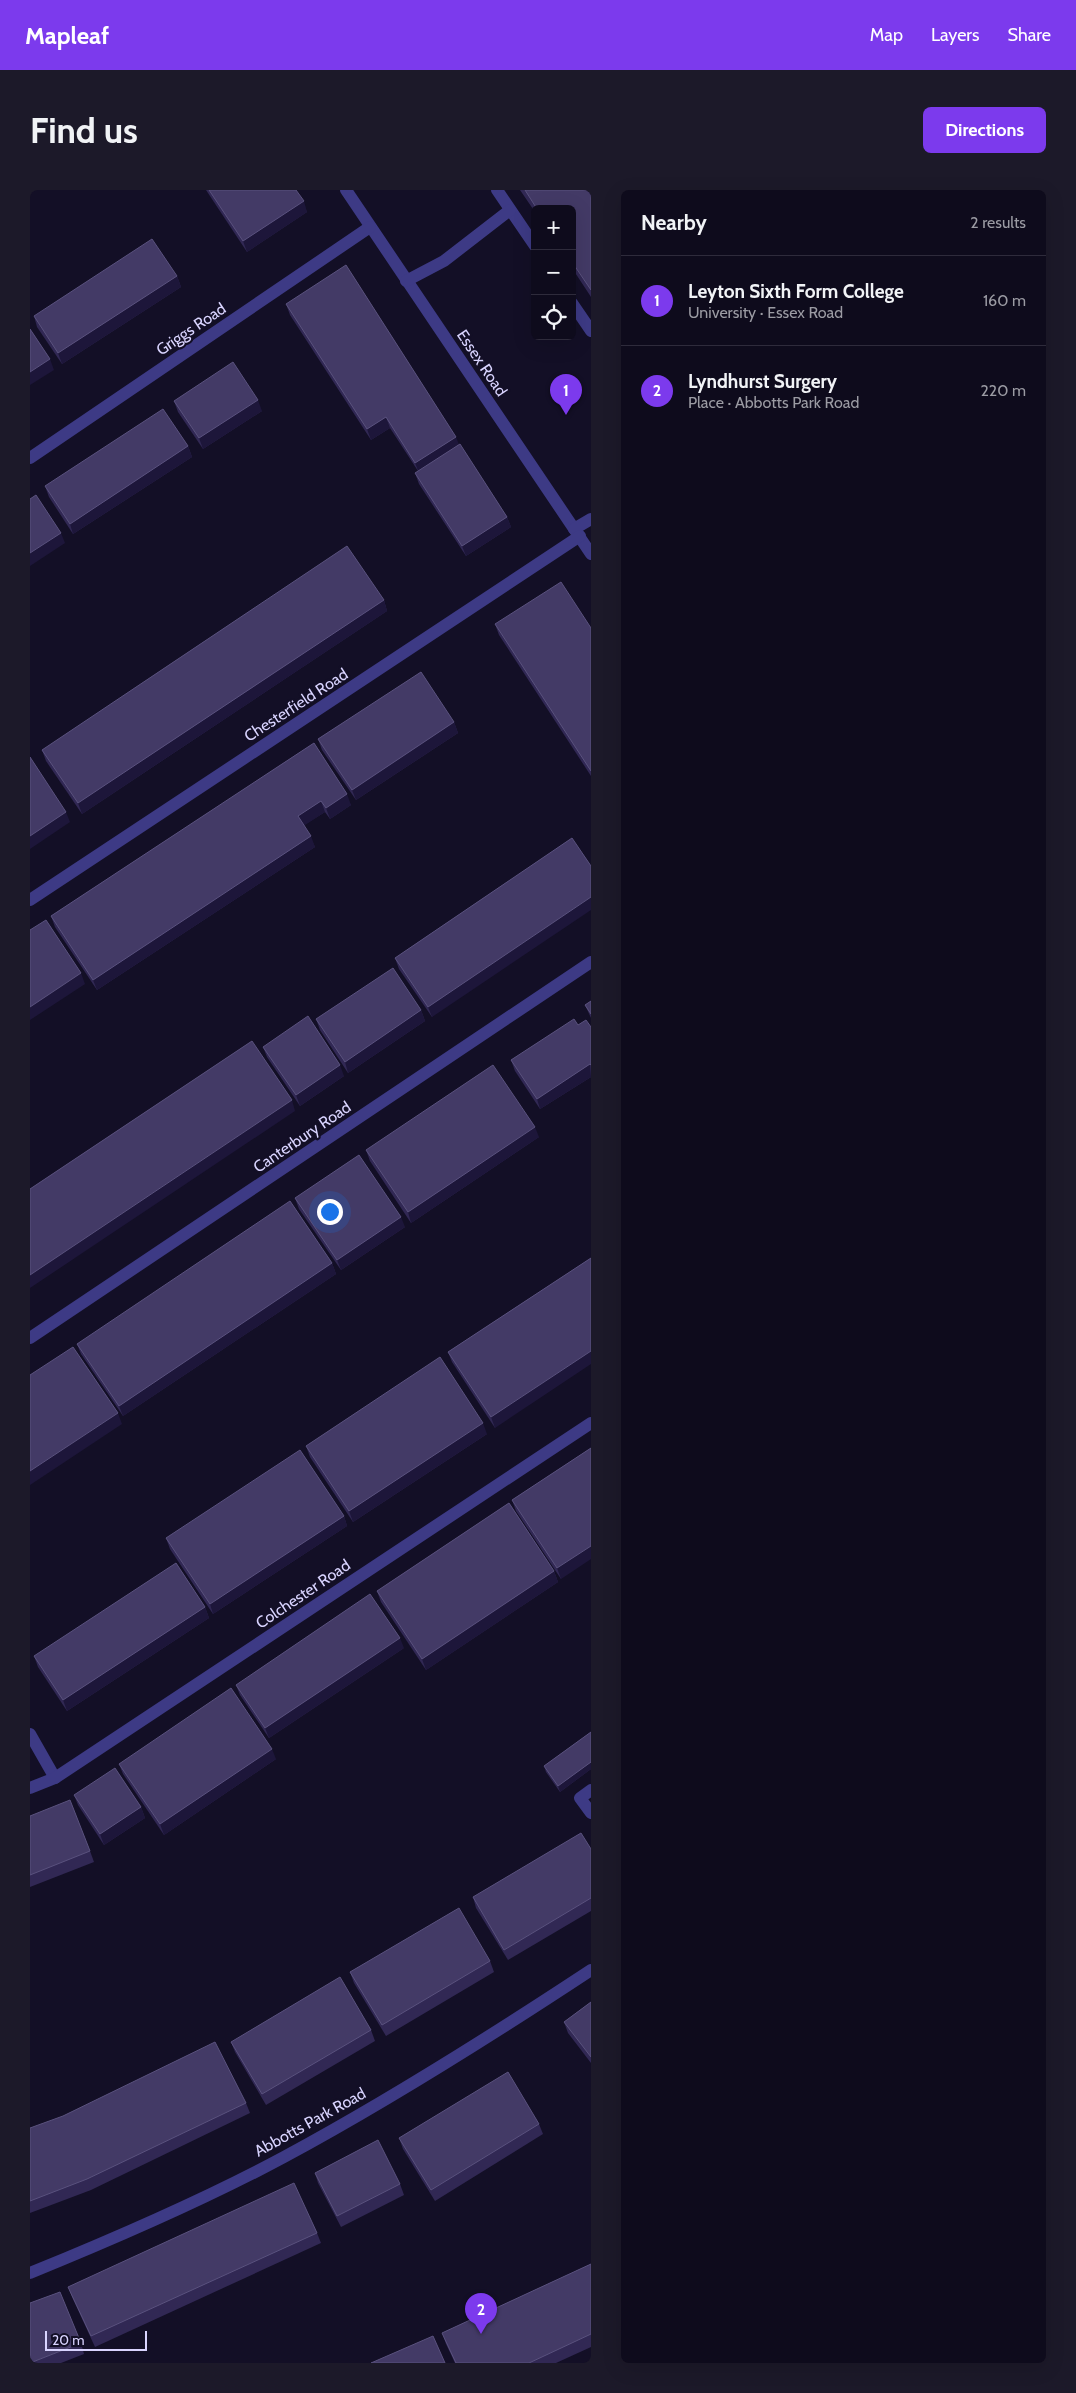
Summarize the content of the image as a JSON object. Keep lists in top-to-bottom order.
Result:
{
  "streets": {
    "street": [
      "Griggs Road",
      "Essex Road",
      "Chesterfield Road",
      "Canterbury Road",
      "Colchester Road",
      "Abbotts Park Road"
    ]
  },
  "crossings": [
    ["Griggs Road", "Essex Road"],
    ["Essex Road", "Chesterfield Road"]
  ],
  "scale_bar": "20 m",
  "page": {
    "header": "Mapleaf",
    "nav": ["Map", "Layers", "Share"],
    "buttons": "Directions",
    "title": "Find us",
    "heading": ["Nearby", "2 results"],
    "map_buttons": ["+", "−"],
    "list": [
      {
        "mark": "1",
        "name": "Leyton Sixth Form College",
        "note": "University · Essex Road",
        "value": "160 m"
      },
      {
        "mark": "2",
        "name": "Lyndhurst Surgery",
        "note": "Place · Abbotts Park Road",
        "value": "220 m"
      }
    ],
    "pins": ["1", "2"],
    "scale": "20 m"
  }
}
